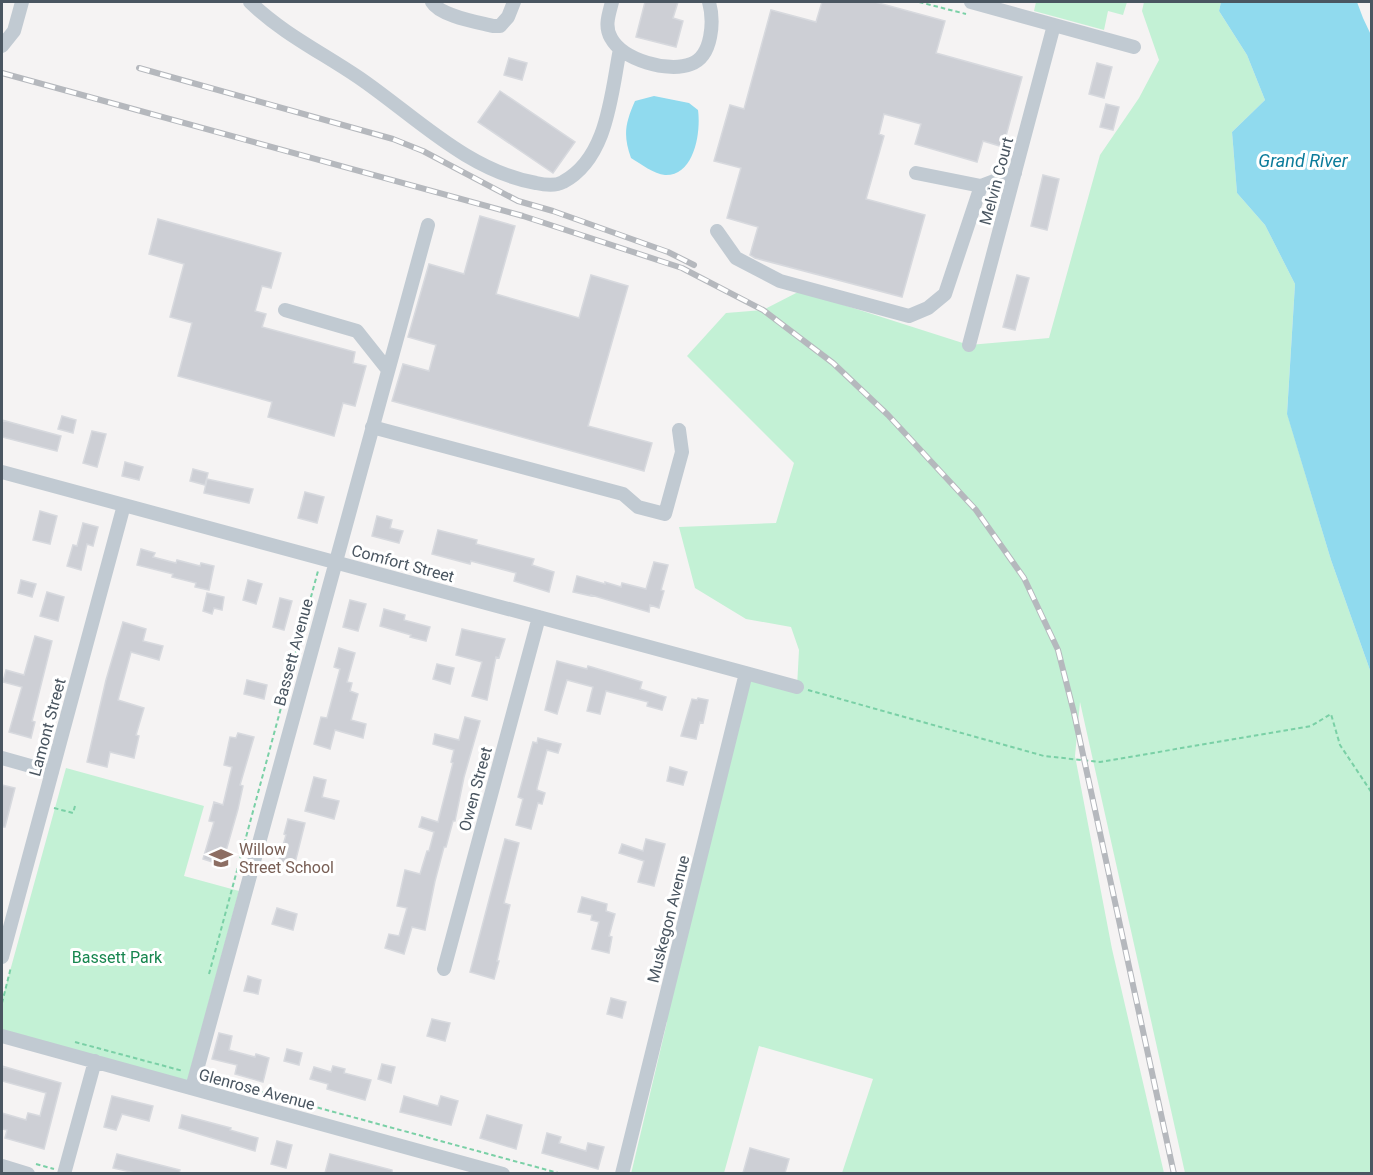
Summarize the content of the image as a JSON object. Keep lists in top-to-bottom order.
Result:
{
  "streets": {
    "street": [
      "Melvin Court",
      "Comfort Street",
      "Bassett Avenue",
      "Lamont Street",
      "Owen Street",
      "Muskegon Avenue",
      "Glenrose Avenue"
    ]
  },
  "crossings": [
    ["Comfort Street", "Bassett Avenue"],
    ["Comfort Street", "Lamont Street"],
    ["Comfort Street", "Owen Street"],
    ["Comfort Street", "Muskegon Avenue"],
    ["Bassett Avenue", "Glenrose Avenue"]
  ],
  "water": ["Grand River"],
  "parks": ["Bassett Park"],
  "places": {
    "school or university": ["Willow Street School"]
  }
}
